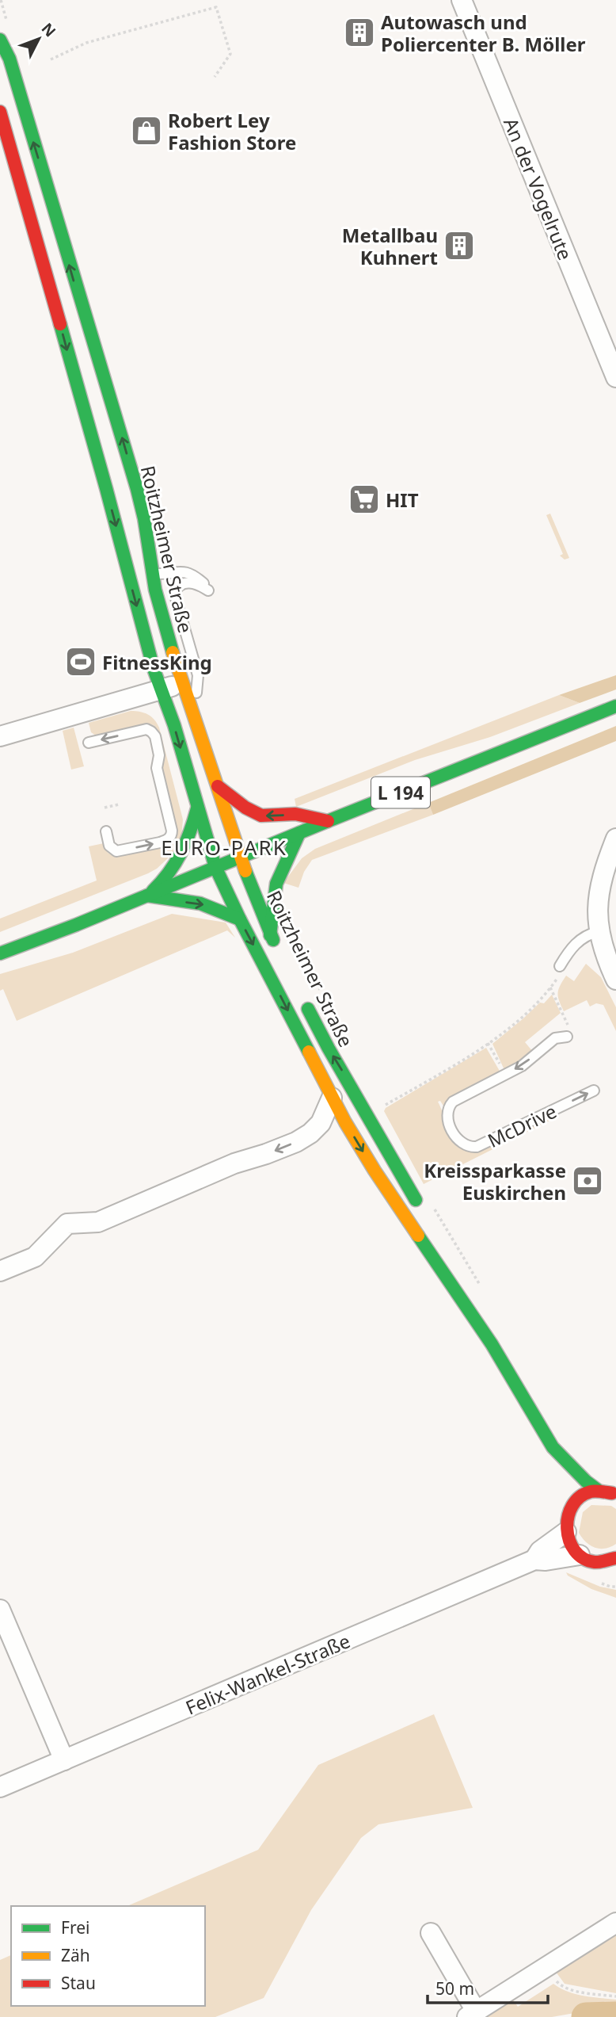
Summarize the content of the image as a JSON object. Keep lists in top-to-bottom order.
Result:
{
  "streets": {
    "street": [
      "An der Vogelrute",
      "Roitzheimer Straße",
      "L 194",
      "Felix-Wankel-Straße"
    ],
    "lane": ["McDrive"]
  },
  "crossings": [
    ["Roitzheimer Straße", "L 194"]
  ],
  "districts": ["EURO-PARK"],
  "places": {
    "building": ["Autowasch und Poliercenter B. Möller", "Metallbau Kuhnert"],
    "shop": ["Robert Ley Fashion Store"],
    "supermarket": ["HIT"],
    "sports": ["FitnessKing"],
    "bank": ["Kreissparkasse Euskirchen"]
  },
  "legend": ["Frei", "Zäh", "Stau"],
  "scale_bar": "50 m",
  "north": "top right"
}
